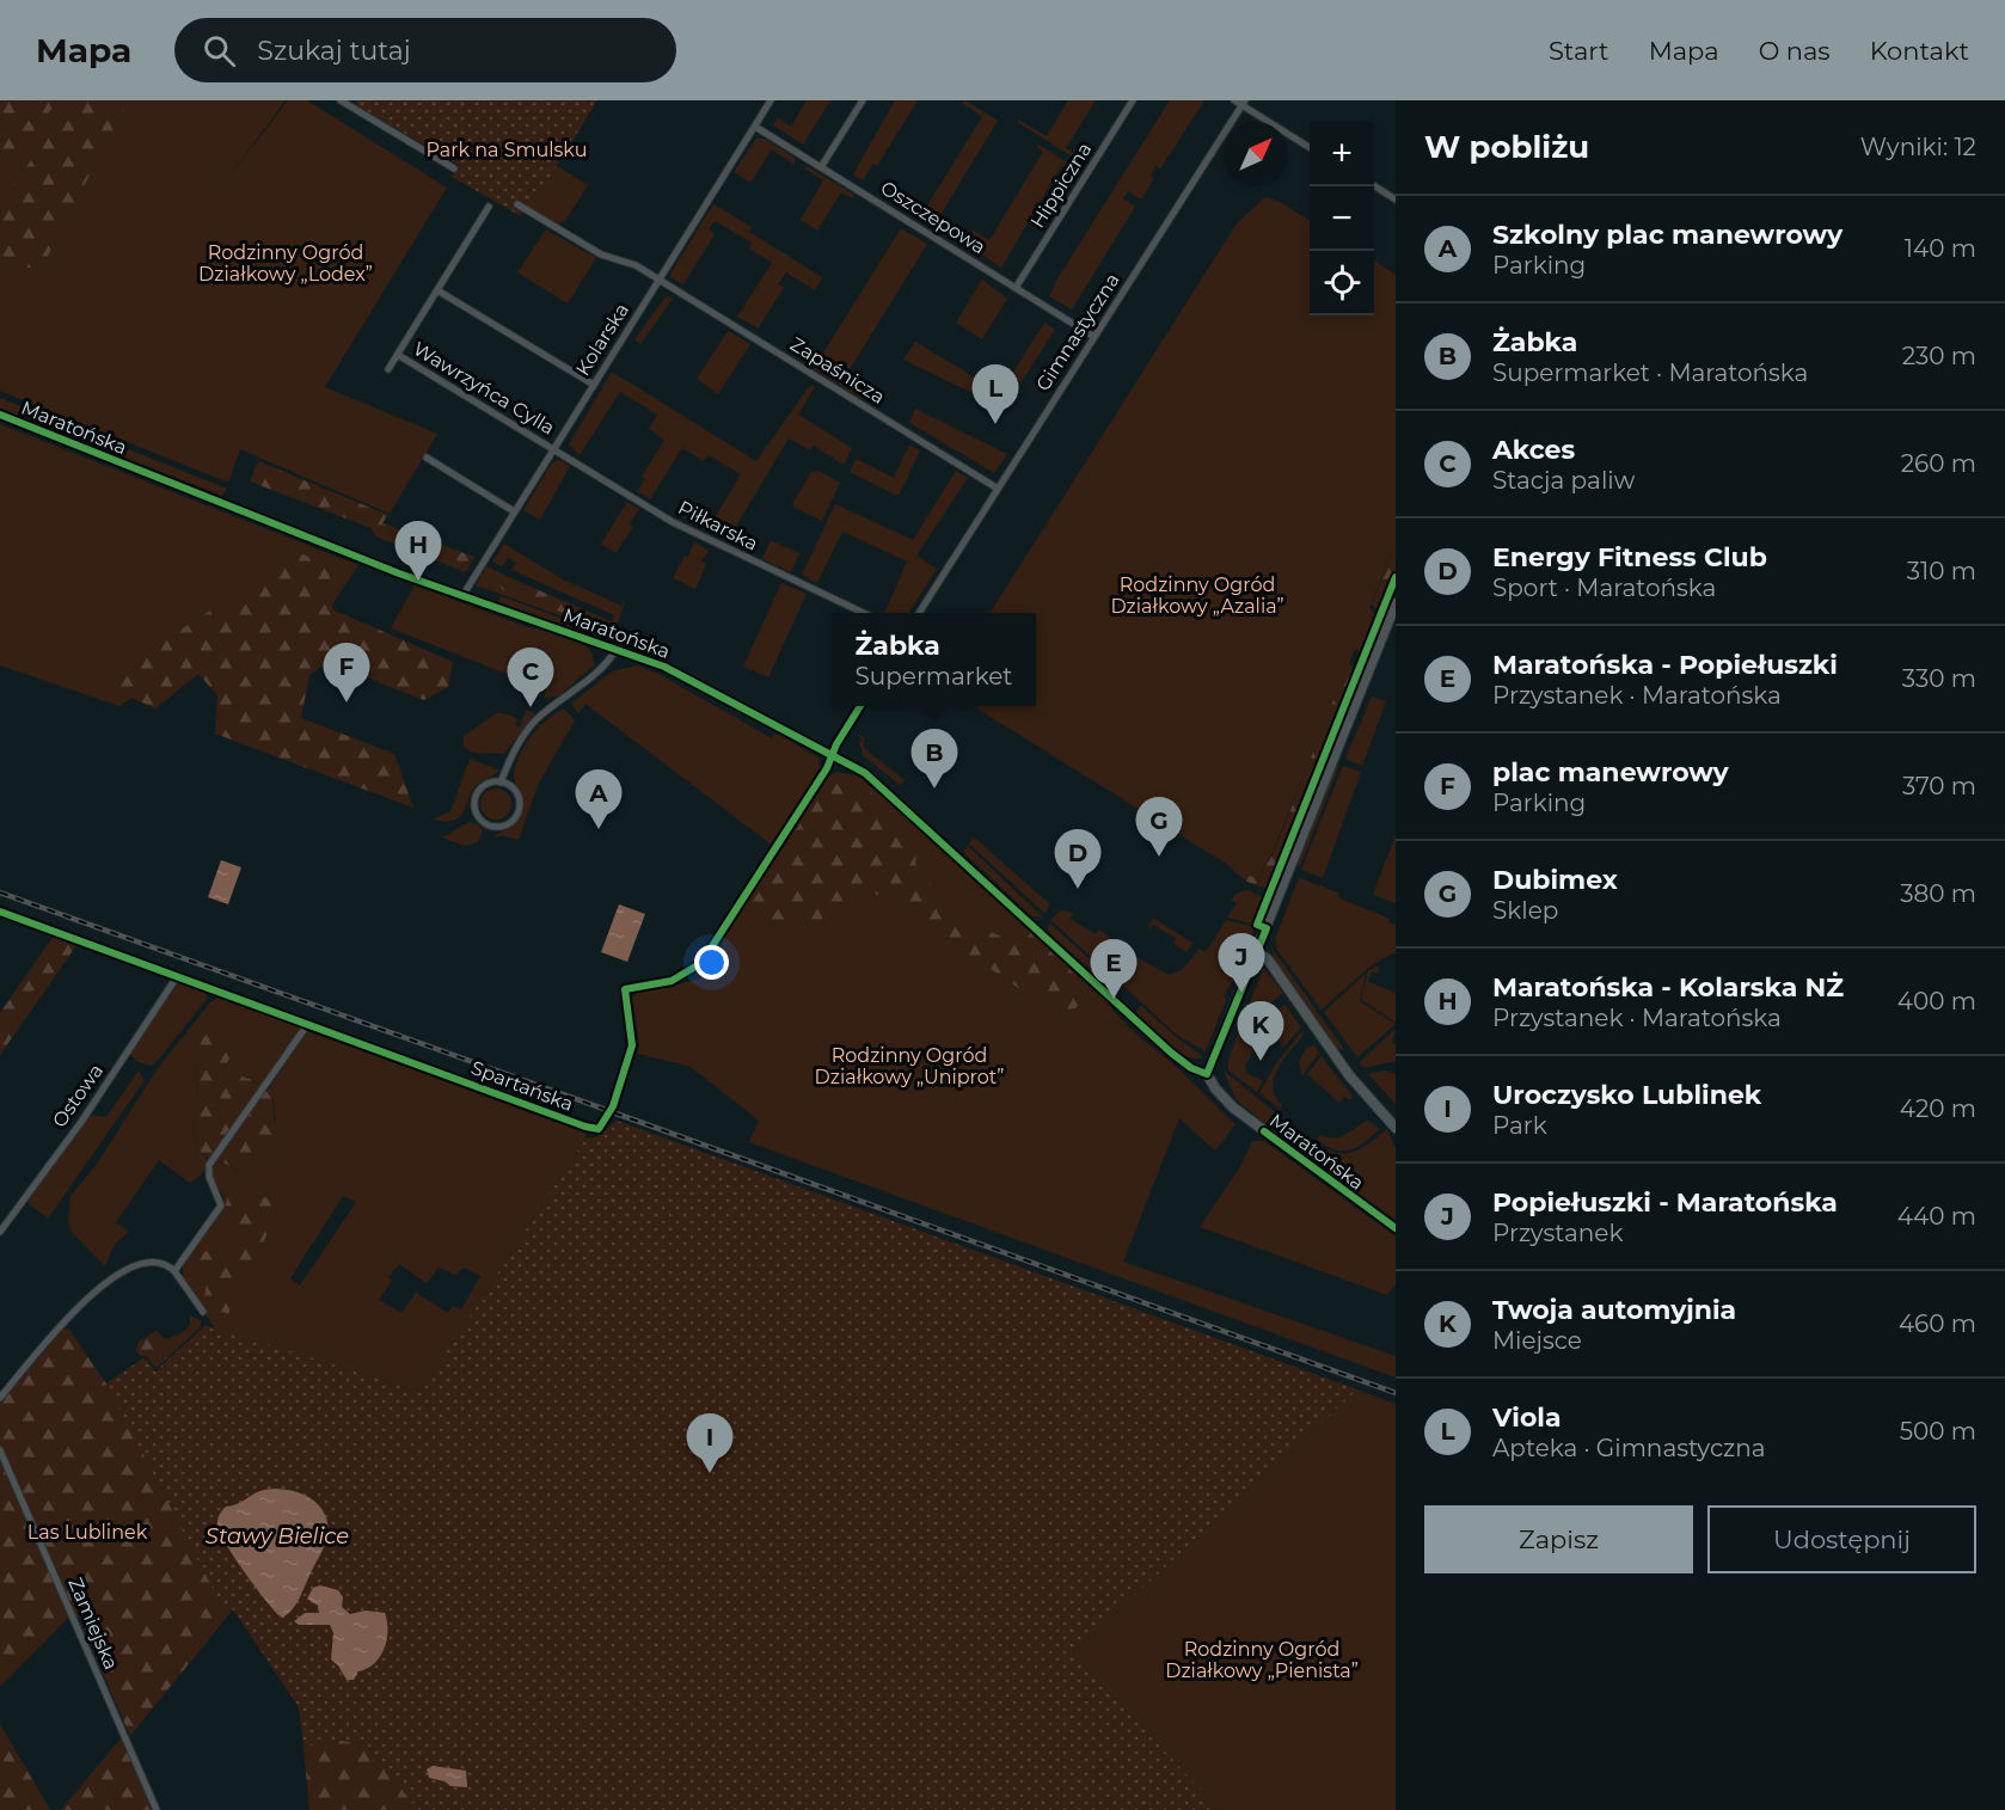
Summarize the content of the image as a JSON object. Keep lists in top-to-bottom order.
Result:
{
  "streets": {
    "main road": ["Maratońska"],
    "street": [
      "Hippiczna",
      "Oszczepowa",
      "Gimnastyczna",
      "Kolarska",
      "Zapaśnicza",
      "Wawrzyńca Cylla",
      "Piłkarska",
      "Spartańska",
      "Ostowa",
      "Zamiejska"
    ]
  },
  "crossings": [
    ["Hippiczna", "Oszczepowa"],
    ["Oszczepowa", "Gimnastyczna"],
    ["Oszczepowa", "Kolarska"],
    ["Gimnastyczna", "Zapaśnicza"],
    ["Kolarska", "Zapaśnicza"],
    ["Kolarska", "Wawrzyńca Cylla"],
    ["Kolarska", "Maratońska"],
    ["Kolarska", "Piłkarska"],
    ["Wawrzyńca Cylla", "Piłkarska"],
    ["Maratońska", "Spartańska"],
    ["Spartańska", "Ostowa"]
  ],
  "water": ["Stawy Bielice"],
  "parks": [
    "Park na Smulsku",
    "Rodzinny Ogród Działkowy „Lodex”",
    "Rodzinny Ogród Działkowy „Azalia”",
    "Rodzinny Ogród Działkowy „Uniprot”",
    "Las Lublinek",
    "Rodzinny Ogród Działkowy „Pienista”"
  ],
  "north": "top right",
  "page": {
    "header": "Mapa",
    "search": "Szukaj tutaj",
    "nav": [
      "Start",
      "Mapa",
      "O nas",
      "Kontakt"
    ],
    "heading": ["W pobliżu", "Wyniki: 12"],
    "map_buttons": ["+", "−"],
    "list": [
      {
        "mark": "A",
        "name": "Szkolny plac manewrowy",
        "note": "Parking",
        "value": "140 m"
      },
      {
        "mark": "B",
        "name": "Żabka",
        "note": "Supermarket · Maratońska",
        "value": "230 m"
      },
      {
        "mark": "C",
        "name": "Akces",
        "note": "Stacja paliw",
        "value": "260 m"
      },
      {
        "mark": "D",
        "name": "Energy Fitness Club",
        "note": "Sport · Maratońska",
        "value": "310 m"
      },
      {
        "mark": "E",
        "name": "Maratońska - Popiełuszki",
        "note": "Przystanek · Maratońska",
        "value": "330 m"
      },
      {
        "mark": "F",
        "name": "plac manewrowy",
        "note": "Parking",
        "value": "370 m"
      },
      {
        "mark": "G",
        "name": "Dubimex",
        "note": "Sklep",
        "value": "380 m"
      },
      {
        "mark": "H",
        "name": "Maratońska - Kolarska NŻ",
        "note": "Przystanek · Maratońska",
        "value": "400 m"
      },
      {
        "mark": "I",
        "name": "Uroczysko Lublinek",
        "note": "Park",
        "value": "420 m"
      },
      {
        "mark": "J",
        "name": "Popiełuszki - Maratońska",
        "note": "Przystanek",
        "value": "440 m"
      },
      {
        "mark": "K",
        "name": "Twoja automyjnia",
        "note": "Miejsce",
        "value": "460 m"
      },
      {
        "mark": "L",
        "name": "Viola",
        "note": "Apteka · Gimnastyczna",
        "value": "500 m"
      }
    ],
    "pins": [
      "L",
      "H",
      "F",
      "C",
      "B",
      "A",
      "G",
      "D",
      "J",
      "E",
      "K",
      "I"
    ],
    "popup": ["Żabka", "Supermarket"],
    "buttons": ["Zapisz", "Udostępnij"]
  }
}
